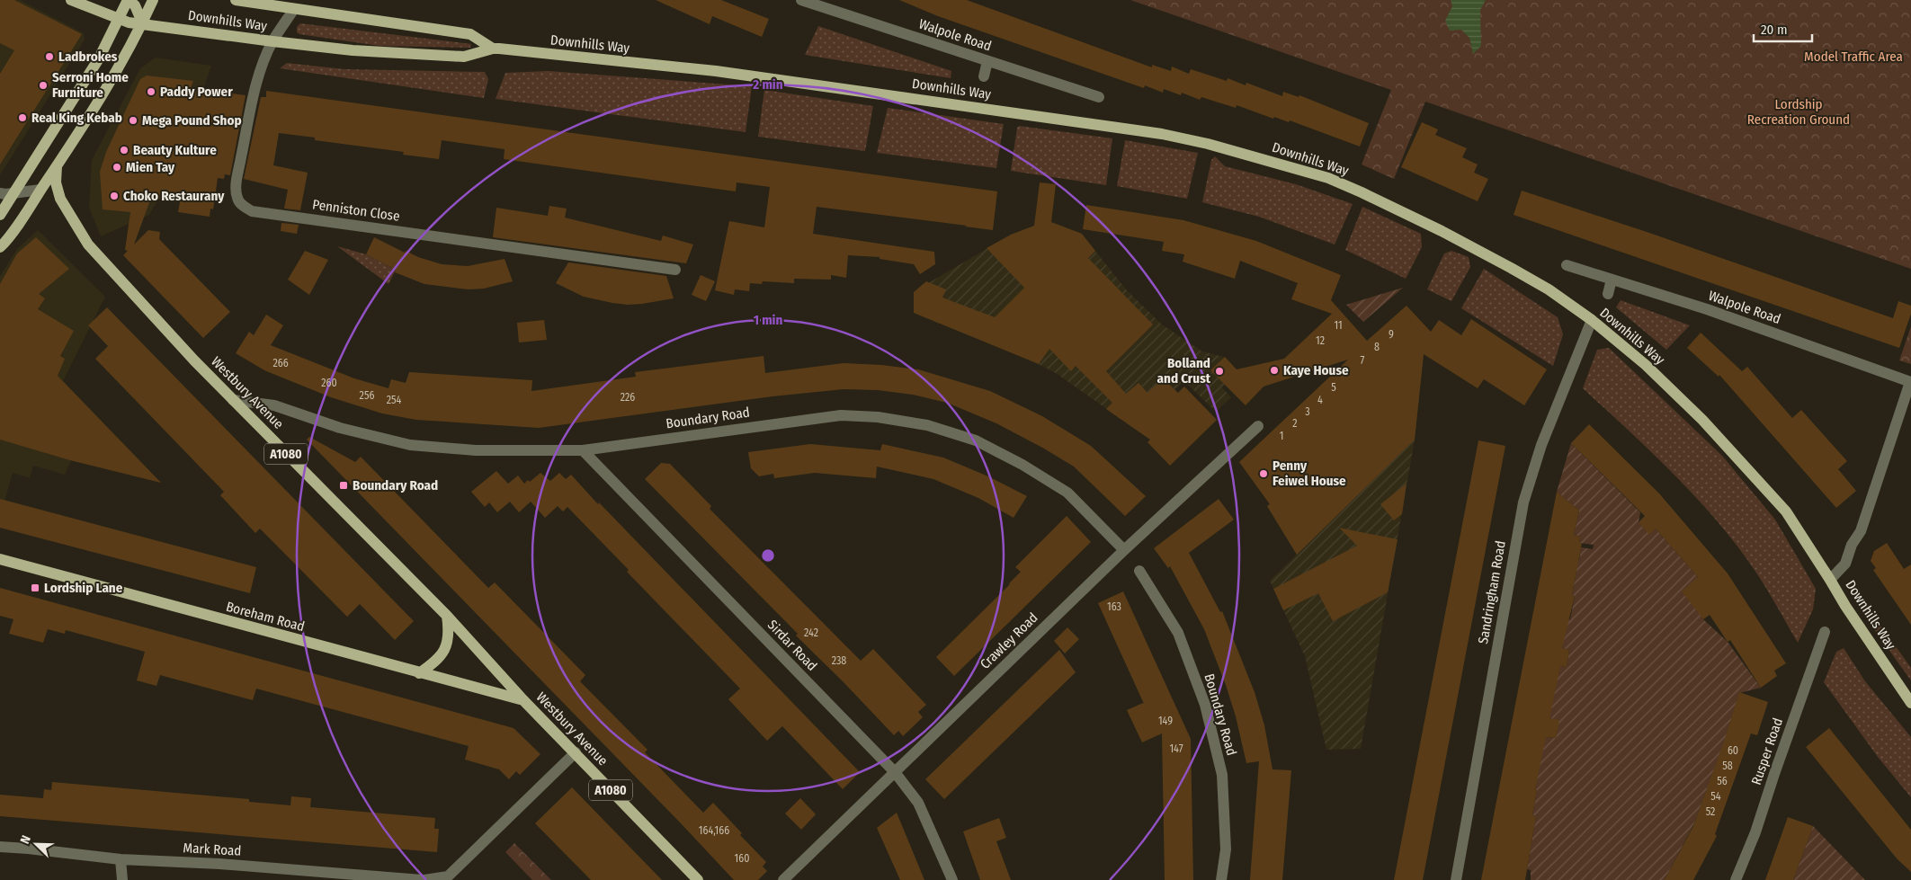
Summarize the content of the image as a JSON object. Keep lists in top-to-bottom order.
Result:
{
  "streets": {
    "main road": [
      "Downhills Way",
      "Westbury Avenue",
      "A1080",
      "Boreham Road"
    ],
    "street": [
      "Walpole Road",
      "Penniston Close",
      "Boundary Road",
      "Sandringham Road",
      "Crawley Road",
      "Sirdar Road",
      "Rusper Road",
      "Mark Road"
    ]
  },
  "crossings": [
    ["Downhills Way", "Penniston Close"],
    ["Downhills Way", "Sandringham Road"],
    ["Westbury Avenue", "Boundary Road"],
    ["Westbury Avenue", "Boreham Road"],
    ["Westbury Avenue", "Mark Road"],
    ["Boundary Road", "Crawley Road"],
    ["Boundary Road", "Sirdar Road"],
    ["Crawley Road", "Sirdar Road"]
  ],
  "parks": ["Model Traffic Area", "Lordship Recreation Ground"],
  "places": {
    "other": [
      "Ladbrokes",
      "Serroni Home Furniture",
      "Paddy Power",
      "Real King Kebab",
      "Mega Pound Shop",
      "Beauty Kulture",
      "Mien Tay",
      "Choko Restaurany",
      "Kaye House",
      "Bolland and Crust",
      "Penny Feiwel House"
    ],
    "transit": ["Boundary Road", "Lordship Lane"]
  },
  "house_numbers": [
    "11",
    "9",
    "12",
    "8",
    "7",
    "266",
    "260",
    "5",
    "256",
    "226",
    "254",
    "4",
    "3",
    "2",
    "1",
    "163",
    "242",
    "238",
    "149",
    "147",
    "60",
    "58",
    "56",
    "54",
    "52",
    "164,166",
    "160"
  ],
  "scale_bar": "20 m",
  "north": "top left",
  "rings": ["2 min", "1 min"]
}
